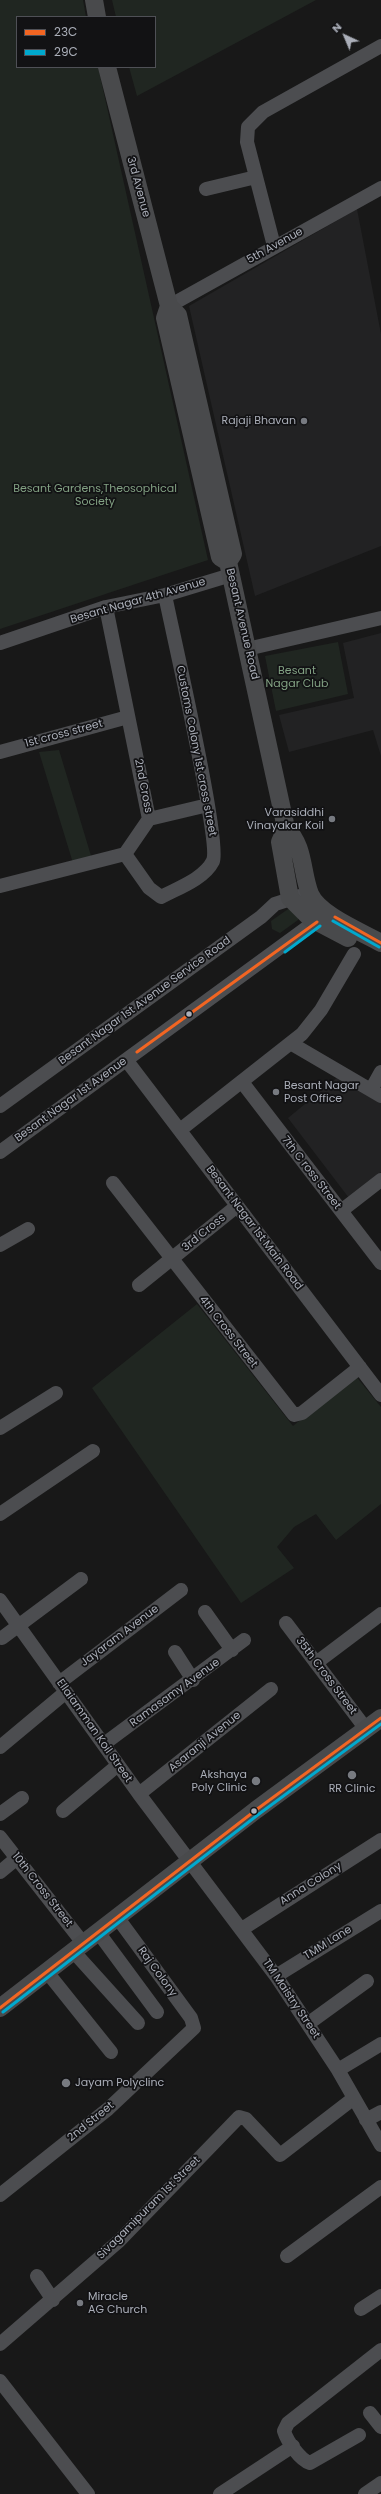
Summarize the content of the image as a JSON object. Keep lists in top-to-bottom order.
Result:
{
  "streets": {
    "main road": ["3rd Avenue", "Besant Avenue Road"],
    "street": [
      "5th Avenue",
      "Besant Nagar 4th Avenue",
      "1st cross street",
      "Customs Colony 1st cross street",
      "2nd Cross",
      "Besant Nagar 1st Avenue Service Road",
      "Besant Nagar 1st Avenue",
      "7th C ross Street",
      "Besant Nagar 1st Main Road",
      "3rd Cross",
      "4th Cross Street",
      "Jayaram Avenue",
      "35th Cross Street",
      "Ramasamy Avenue",
      "Ellaiamman Koil Street",
      "Asaranji Avenue",
      "Anna Colony",
      "10th Cross Street",
      "TMM Lane",
      "Raj Colony",
      "TM Maistry Street",
      "2nd Street",
      "Sivagamipuram 1st Street"
    ]
  },
  "crossings": [
    ["3rd Avenue", "5th Avenue"],
    ["Besant Nagar 4th Avenue", "Besant Avenue Road"],
    ["Besant Nagar 4th Avenue", "Customs Colony 1st cross street"],
    ["Besant Nagar 4th Avenue", "2nd Cross"],
    ["Besant Avenue Road", "Besant Nagar 1st Avenue Service Road"],
    ["1st cross street", "2nd Cross"],
    ["Customs Colony 1st cross street", "2nd Cross"],
    ["Besant Nagar 1st Avenue", "Besant Nagar 1st Main Road"],
    ["Besant Nagar 1st Main Road", "3rd Cross"],
    ["Besant Nagar 1st Main Road", "4th Cross Street"],
    ["3rd Cross", "4th Cross Street"],
    ["Jayaram Avenue", "Ellaiamman Koil Street"],
    ["Ramasamy Avenue", "Ellaiamman Koil Street"],
    ["Ellaiamman Koil Street", "Asaranji Avenue"],
    ["Ellaiamman Koil Street", "TM Maistry Street"],
    ["Anna Colony", "TM Maistry Street"],
    ["TMM Lane", "TM Maistry Street"],
    ["Raj Colony", "2nd Street"],
    ["TM Maistry Street", "Sivagamipuram 1st Street"]
  ],
  "parks": ["Besant Gardens,Theosophical Society", "Besant Nagar Club"],
  "places": [
    "Rajaji Bhavan",
    "Varasiddhi Vinayakar Koil",
    "Besant Nagar Post Office",
    "RR Clinic",
    "Akshaya Poly Clinic",
    "Jayam Polyclinc",
    "Miracle AG Church"
  ],
  "lines": ["transit line 23C", "transit line 29C"],
  "legend": ["23C", "29C"],
  "north": "top left"
}
